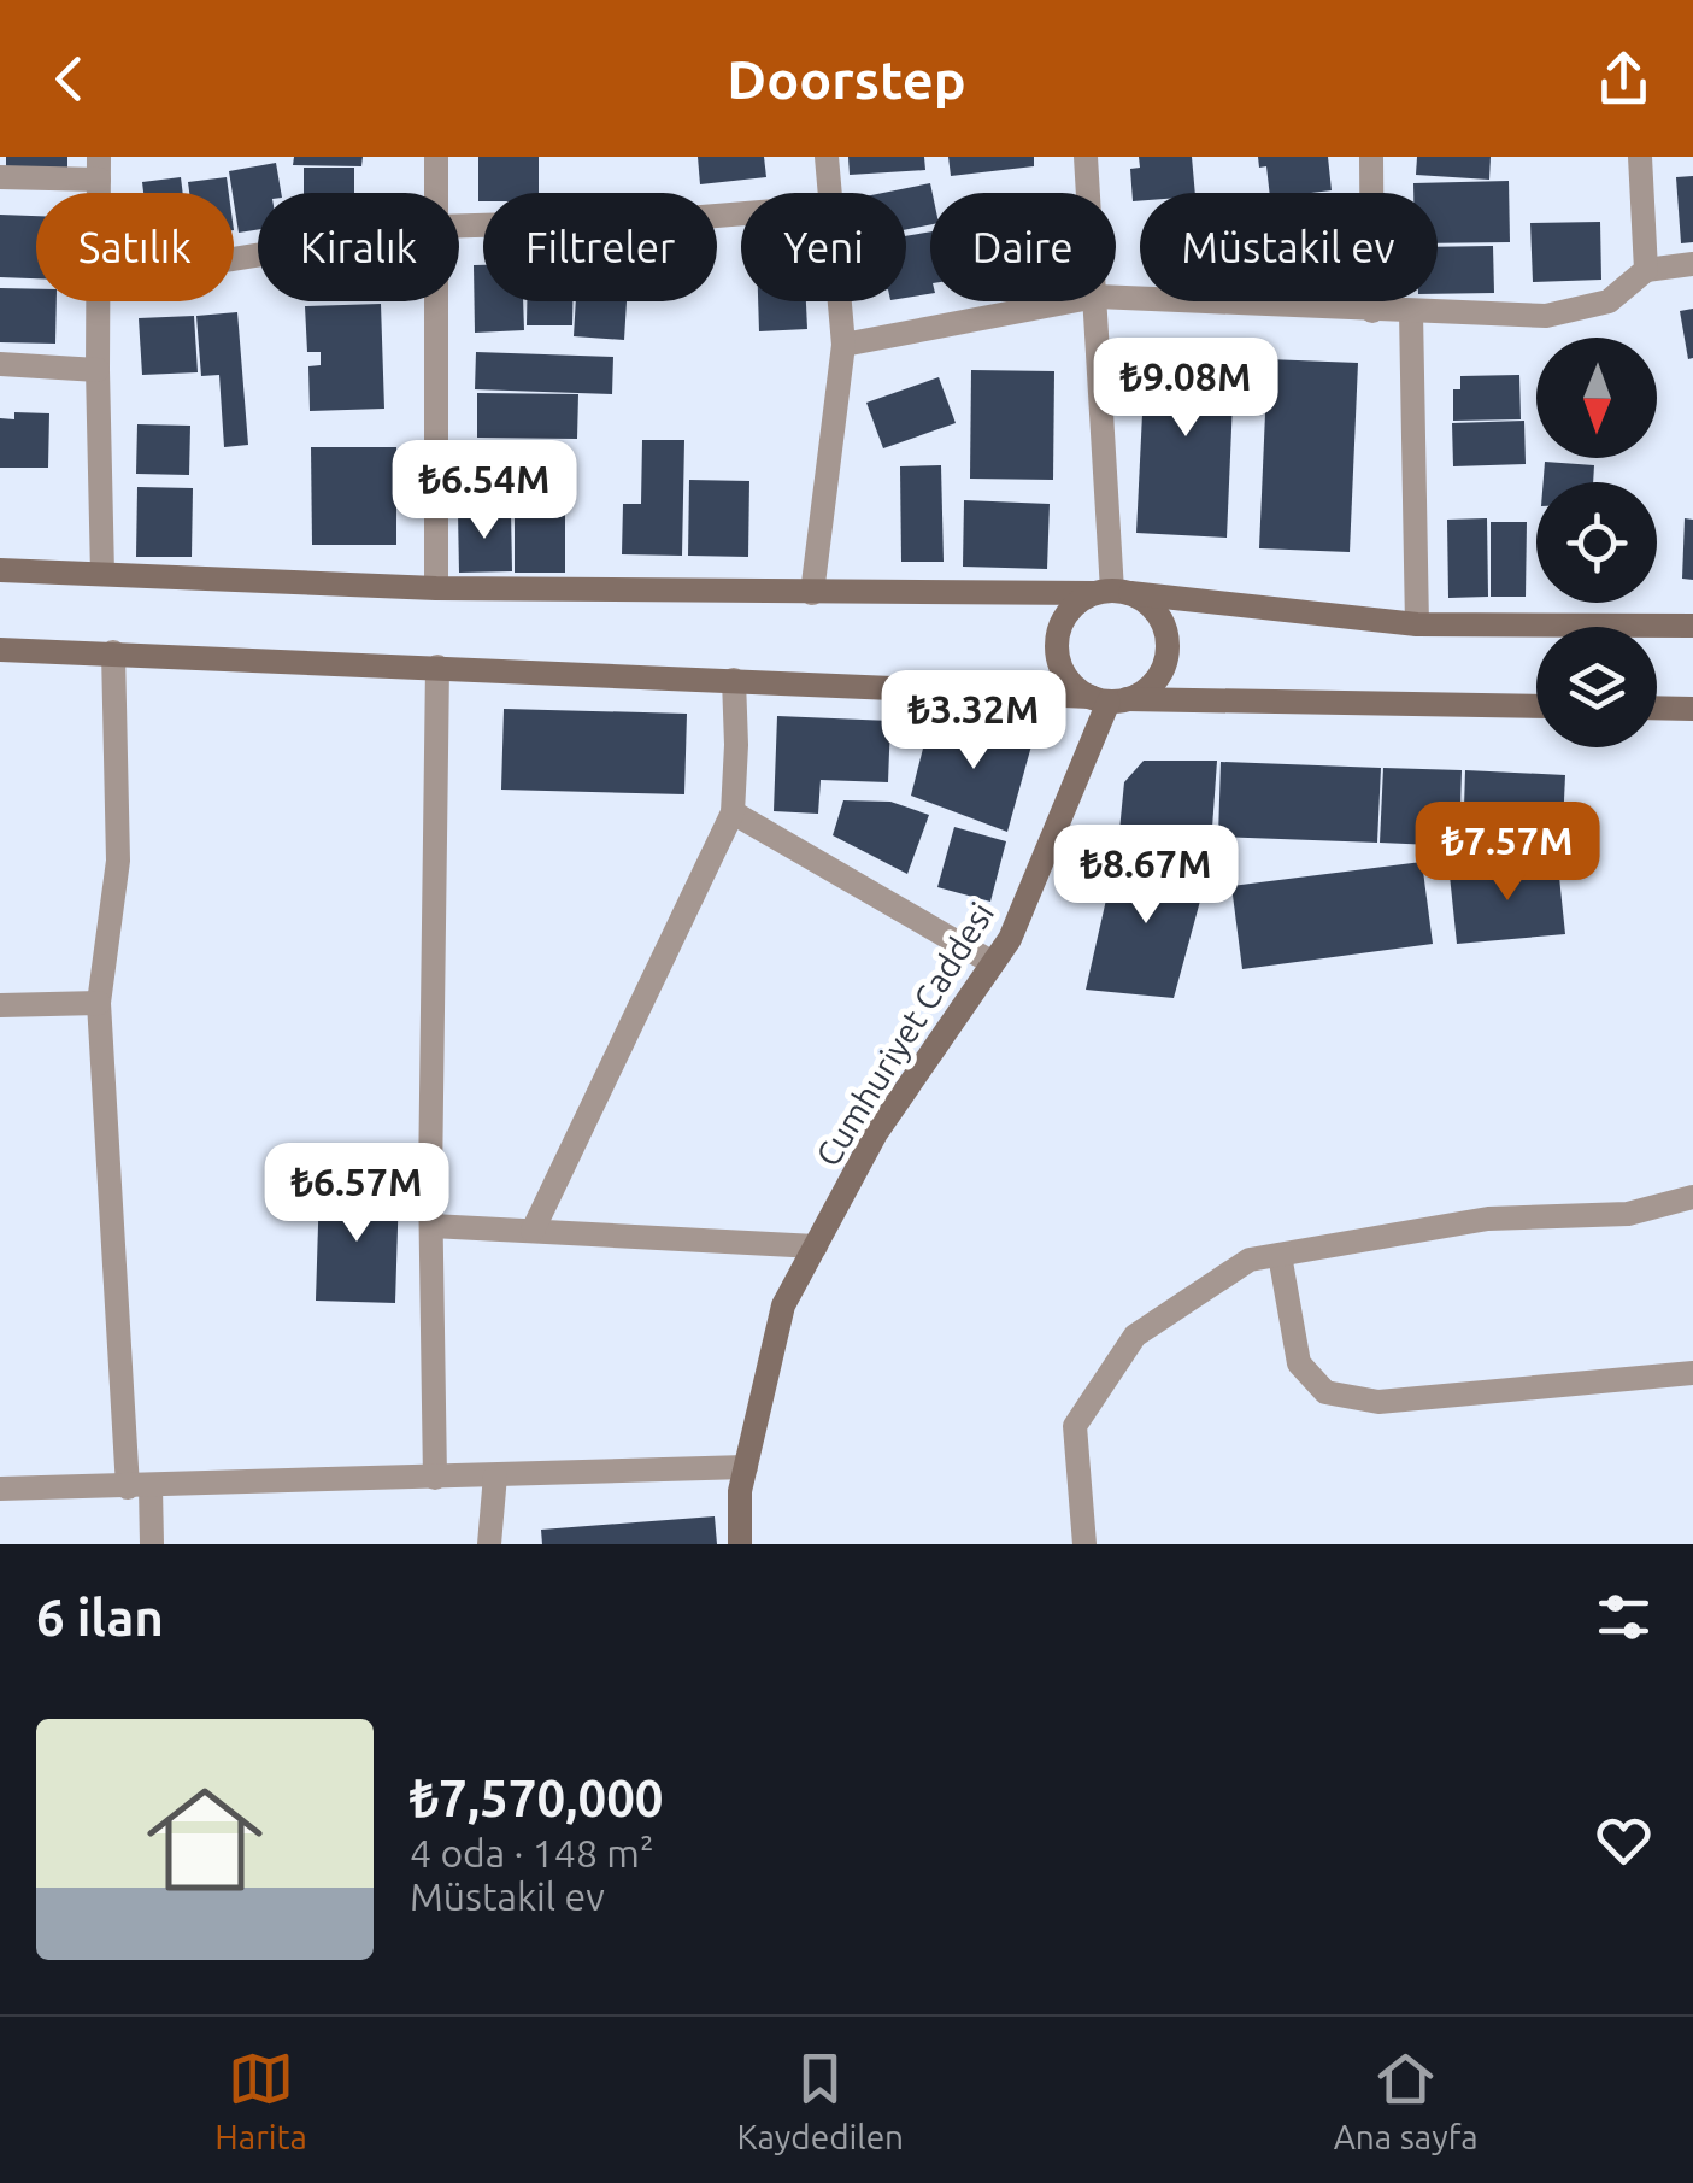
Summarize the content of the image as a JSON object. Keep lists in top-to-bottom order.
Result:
{
  "streets": {
    "street": ["Cumhuriyet Caddesi"]
  },
  "north": "bottom",
  "page": {
    "header": "Doorstep",
    "chip": [
      "Satılık",
      "Kiralık",
      "Filtreler",
      "Yeni",
      "Daire",
      "Müstakil ev"
    ],
    "price": [
      "₺9.08M",
      "₺6.54M",
      "₺3.32M",
      "₺7.57M",
      "₺8.67M",
      "₺6.57M"
    ],
    "heading": "6 ilan",
    "list": [
      {
        "name": "₺7,570,000",
        "note": "4 oda · 148 m² · Müstakil ev"
      }
    ],
    "tabs": ["Harita", "Kaydedilen", "Ana sayfa"]
  }
}
